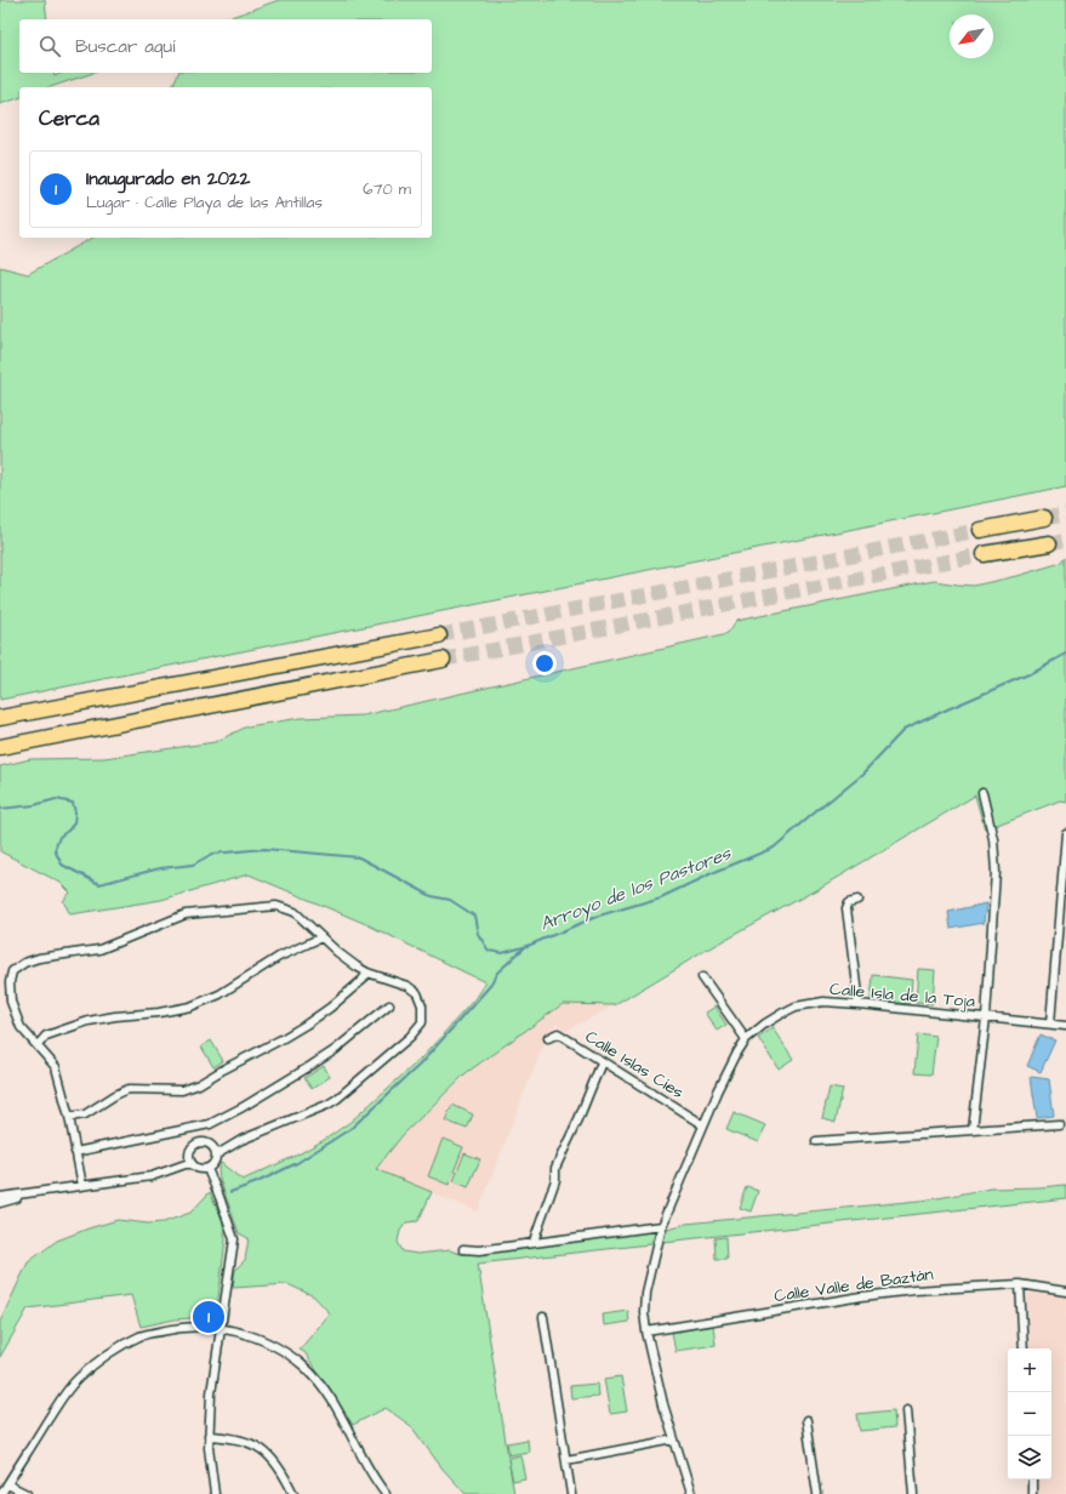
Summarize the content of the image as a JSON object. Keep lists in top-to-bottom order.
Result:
{
  "streets": {
    "street": ["Calle Isla de la Toja", "Calle Islas Cíes", "Calle Valle de Baztán"]
  },
  "crossings": [
    ["Calle Isla de la Toja", "Calle Islas Cíes"],
    ["Calle Isla de la Toja", "Calle Valle de Baztán"]
  ],
  "water": ["Arroyo de los Pastores"],
  "north": "bottom left",
  "page": {
    "search": "Buscar aquí",
    "heading": "Cerca",
    "list": [
      {
        "mark": "1",
        "name": "Inaugurado en 2022",
        "note": "Lugar · Calle Playa de las Antillas",
        "value": "670 m"
      }
    ],
    "pins": "1",
    "map_buttons": ["+", "−"]
  }
}
